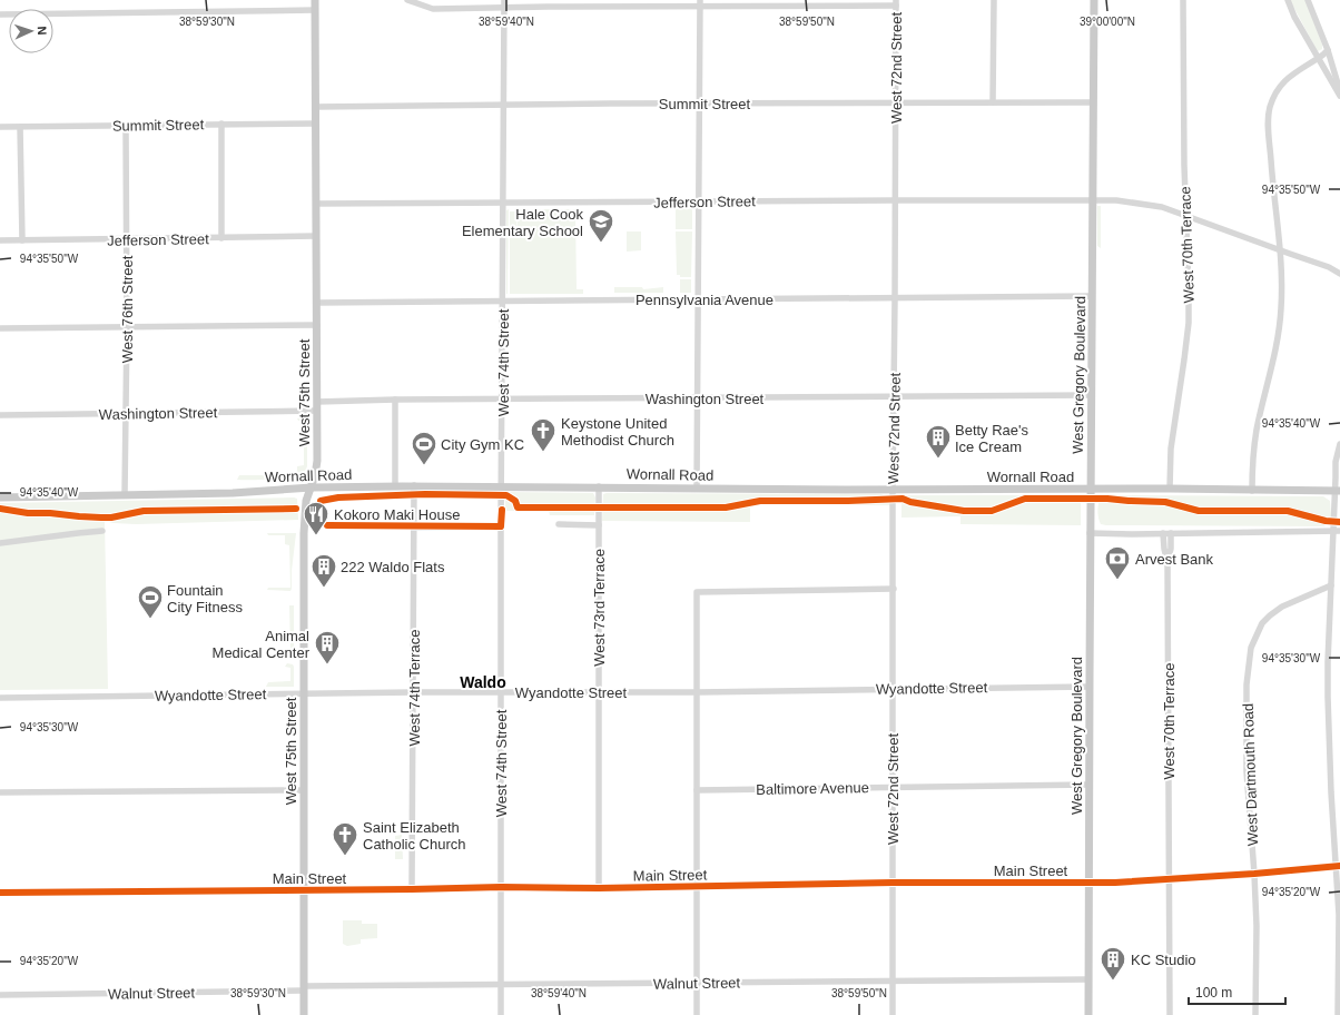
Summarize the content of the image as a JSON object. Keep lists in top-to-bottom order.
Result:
{
  "streets": {
    "main road": ["West Gregory Boulevard", "West 75th Street", "Wornall Road"],
    "street": [
      "West 72nd Street",
      "Summit Street",
      "Jefferson Street",
      "West 70th Terrace",
      "Pennsylvania Avenue",
      "West 76th Street",
      "West 74th Street",
      "Washington Street",
      "West 73rd Terrace",
      "West 74th Terrace",
      "Wyandotte Street",
      "West Dartmouth Road",
      "Baltimore Avenue",
      "Main Street",
      "Walnut Street"
    ]
  },
  "crossings": [
    ["West 72nd Street", "Summit Street"],
    ["West 72nd Street", "Jefferson Street"],
    ["West 72nd Street", "Pennsylvania Avenue"],
    ["West 72nd Street", "Washington Street"],
    ["West 72nd Street", "Wornall Road"],
    ["West 72nd Street", "Wyandotte Street"],
    ["West 72nd Street", "Baltimore Avenue"],
    ["West 72nd Street", "Main Street"],
    ["West 72nd Street", "Walnut Street"],
    ["Summit Street", "West 76th Street"],
    ["Summit Street", "West 74th Street"],
    ["Summit Street", "West Gregory Boulevard"],
    ["Summit Street", "West 75th Street"],
    ["Jefferson Street", "West 70th Terrace"],
    ["Jefferson Street", "West 76th Street"],
    ["Jefferson Street", "West 74th Street"],
    ["Jefferson Street", "West Gregory Boulevard"],
    ["Jefferson Street", "West 75th Street"],
    ["West 70th Terrace", "Wornall Road"],
    ["West 70th Terrace", "Main Street"],
    ["Pennsylvania Avenue", "West 74th Street"],
    ["Pennsylvania Avenue", "West Gregory Boulevard"],
    ["Pennsylvania Avenue", "West 75th Street"],
    ["West 76th Street", "Washington Street"],
    ["West 76th Street", "Wornall Road"],
    ["West 74th Street", "Washington Street"],
    ["West 74th Street", "Wornall Road"],
    ["West 74th Street", "Wyandotte Street"],
    ["West 74th Street", "Main Street"],
    ["West 74th Street", "Walnut Street"],
    ["West Gregory Boulevard", "Washington Street"],
    ["West Gregory Boulevard", "Wornall Road"],
    ["West Gregory Boulevard", "Wyandotte Street"],
    ["West Gregory Boulevard", "Baltimore Avenue"],
    ["West Gregory Boulevard", "Main Street"],
    ["West Gregory Boulevard", "Walnut Street"],
    ["West 75th Street", "Washington Street"],
    ["West 75th Street", "Wornall Road"],
    ["West 75th Street", "Wyandotte Street"],
    ["West 75th Street", "Main Street"],
    ["West 75th Street", "Walnut Street"],
    ["Wornall Road", "West 73rd Terrace"],
    ["Wornall Road", "West 74th Terrace"],
    ["West 73rd Terrace", "Wyandotte Street"],
    ["West 73rd Terrace", "Main Street"],
    ["West 74th Terrace", "Wyandotte Street"],
    ["West 74th Terrace", "Main Street"],
    ["West Dartmouth Road", "Main Street"]
  ],
  "districts": ["Waldo"],
  "places": {
    "school or university": ["Hale Cook Elementary School"],
    "church": ["Keystone United Methodist Church", "Saint Elizabeth Catholic Church"],
    "building": [
      "Betty Rae's Ice Cream",
      "222 Waldo Flats",
      "Animal Medical Center",
      "KC Studio"
    ],
    "sports": ["City Gym KC", "Fountain City Fitness"],
    "restaurant": ["Kokoro Maki House"],
    "bank": ["Arvest Bank"]
  },
  "scale_bar": "100 m",
  "north": "right",
  "coordinates": [
    "38°59'30\"N",
    "38°59'40\"N",
    "38°59'50\"N",
    "39°00'00\"N",
    "94°35'50\"W",
    "94°35'40\"W",
    "94°35'30\"W",
    "94°35'20\"W"
  ]
}
